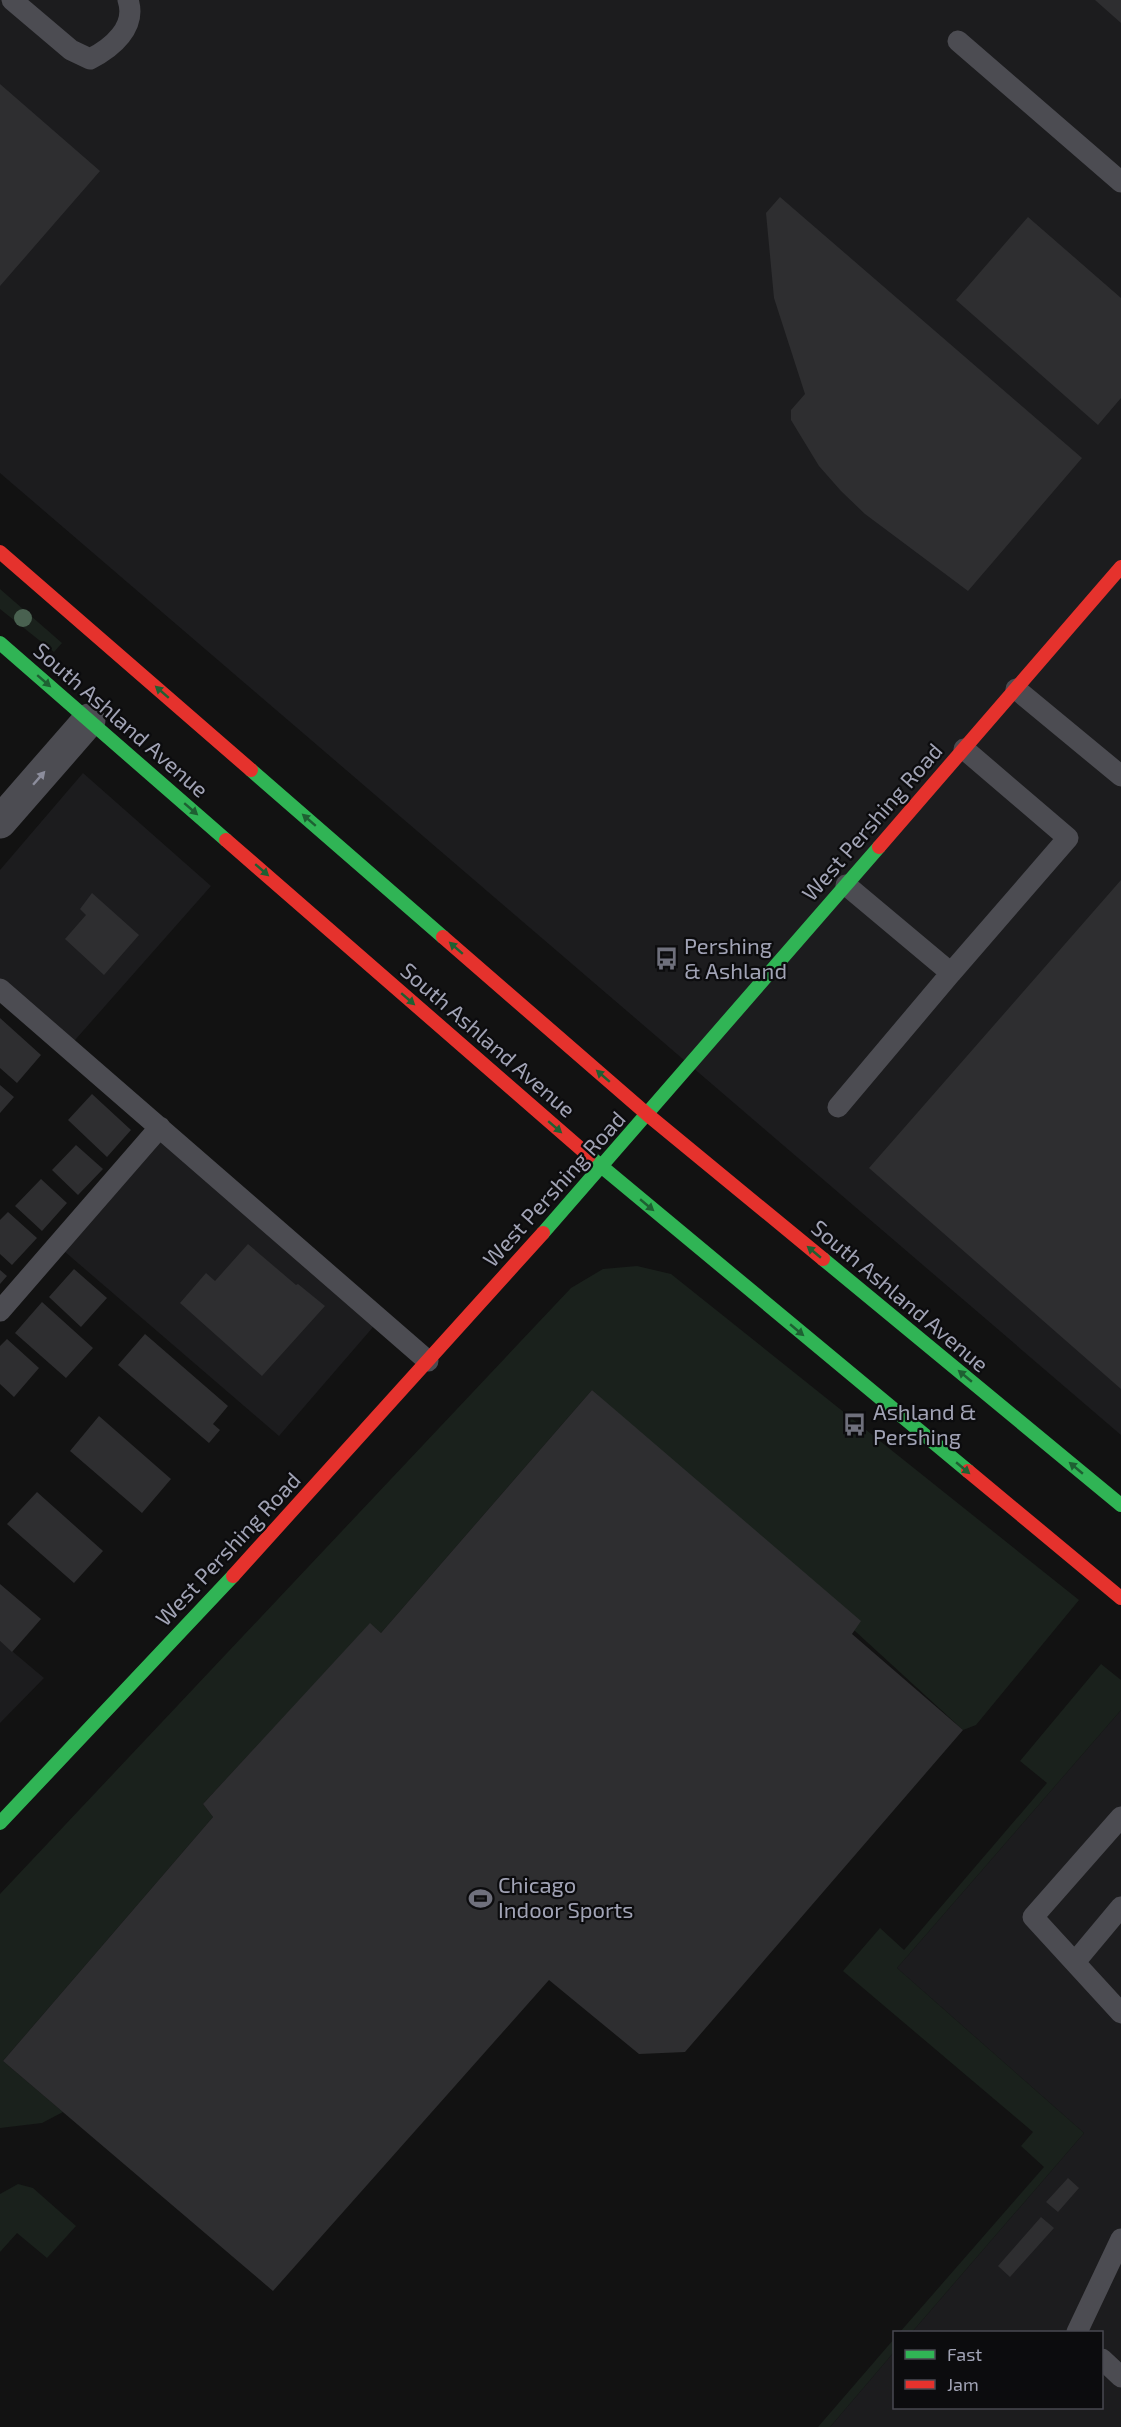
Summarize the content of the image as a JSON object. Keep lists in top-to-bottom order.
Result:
{
  "streets": {
    "main road": ["South Ashland Avenue", "West Pershing Road"]
  },
  "crossings": [
    ["South Ashland Avenue", "West Pershing Road"]
  ],
  "places": {
    "bus stop": ["Pershing & Ashland", "Ashland & Pershing"],
    "sports": ["Chicago Indoor Sports"]
  },
  "legend": ["Fast", "Jam"]
}
